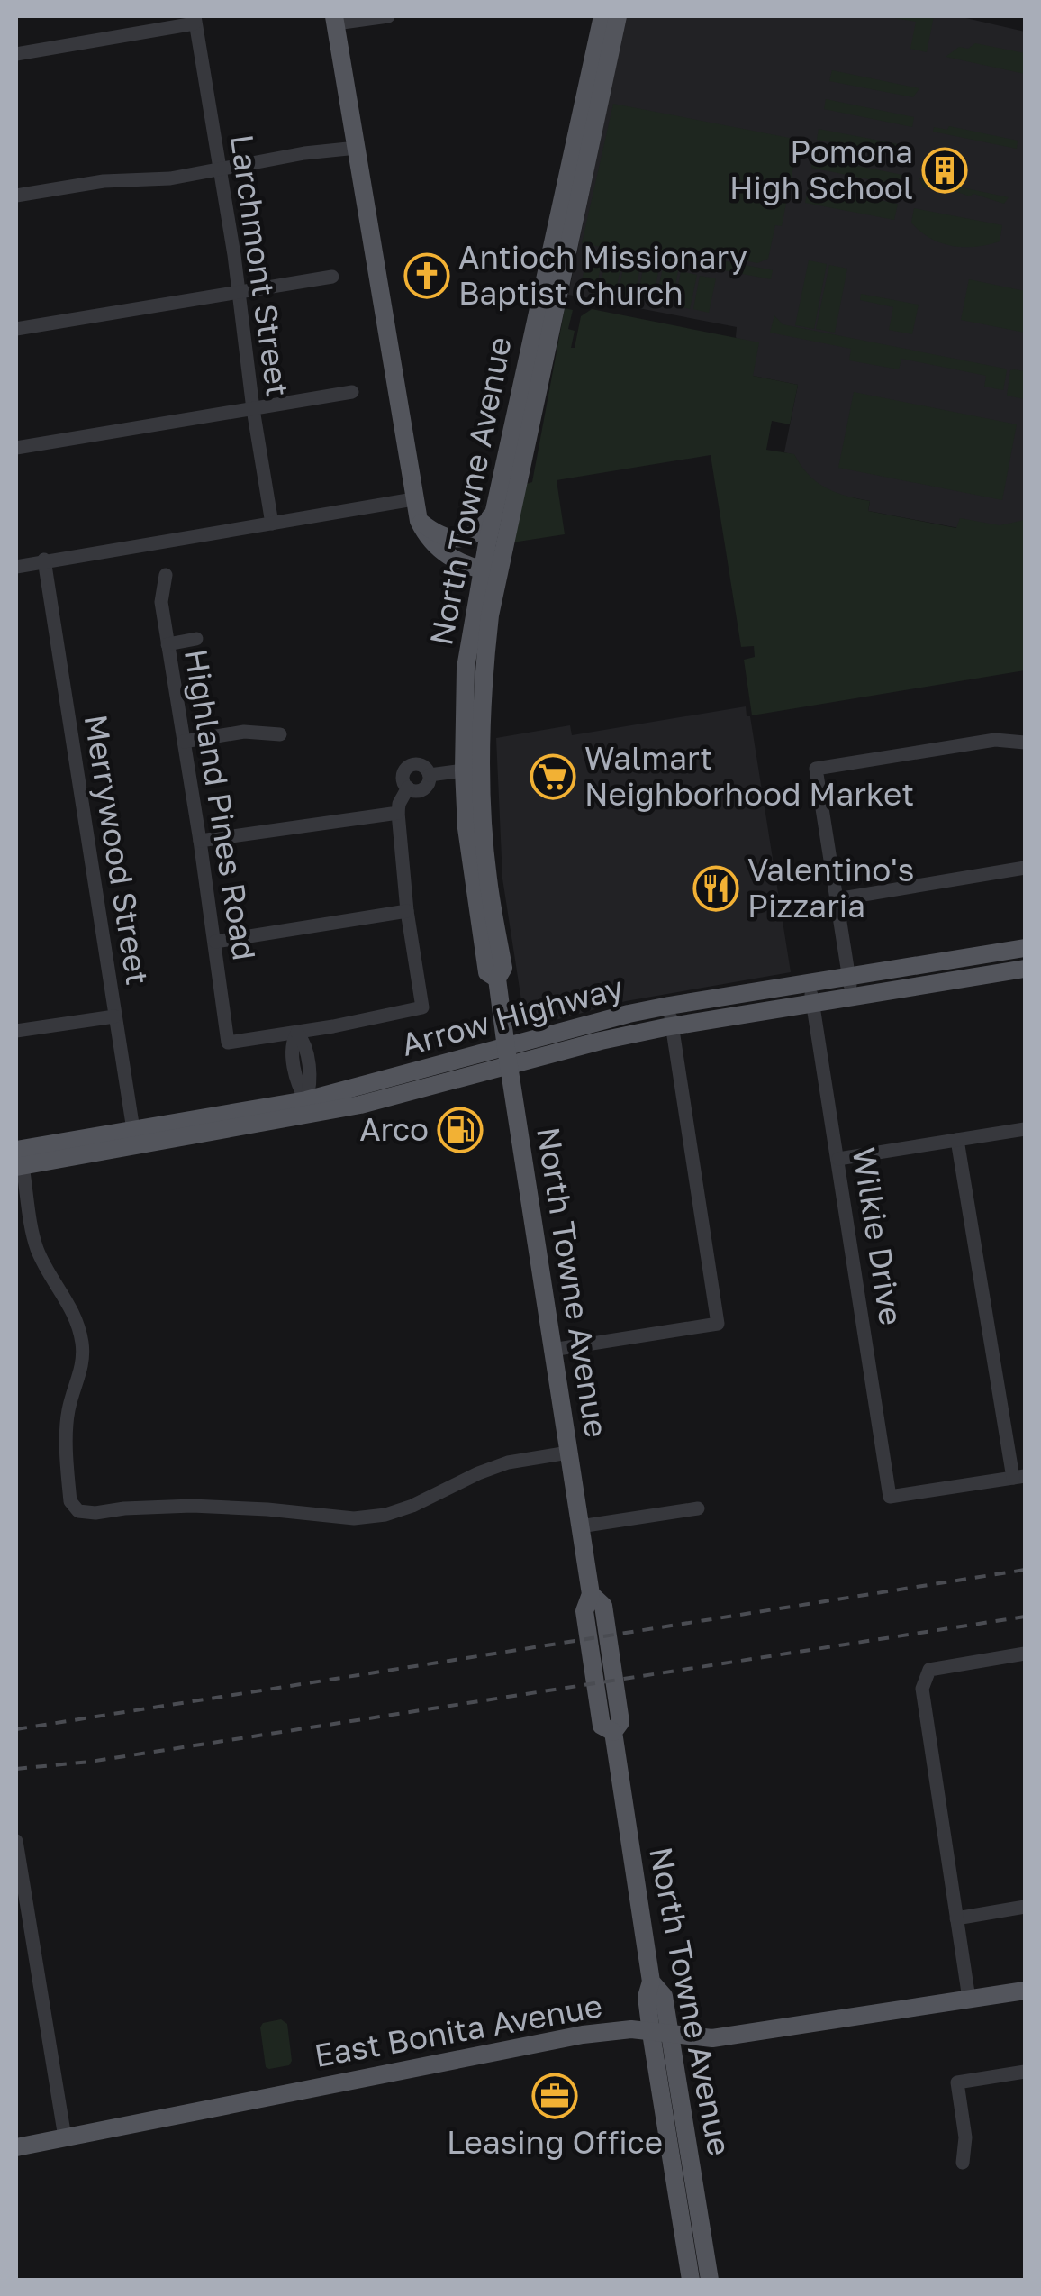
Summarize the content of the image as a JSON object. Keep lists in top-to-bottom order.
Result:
{
  "streets": {
    "main road": ["North Towne Avenue", "Arrow Highway", "East Bonita Avenue"],
    "street": [
      "Larchmont Street",
      "Highland Pines Road",
      "Merrywood Street",
      "Wilkie Drive"
    ]
  },
  "crossings": [
    ["North Towne Avenue", "Arrow Highway"],
    ["North Towne Avenue", "East Bonita Avenue"],
    ["Merrywood Street", "Arrow Highway"],
    ["Arrow Highway", "Wilkie Drive"]
  ],
  "places": {
    "building": ["Pomona High School"],
    "church": ["Antioch Missionary Baptist Church"],
    "supermarket": ["Walmart Neighborhood Market"],
    "restaurant": ["Valentino's Pizzaria"],
    "fuel station": ["Arco"],
    "office": ["Leasing Office"]
  }
}
